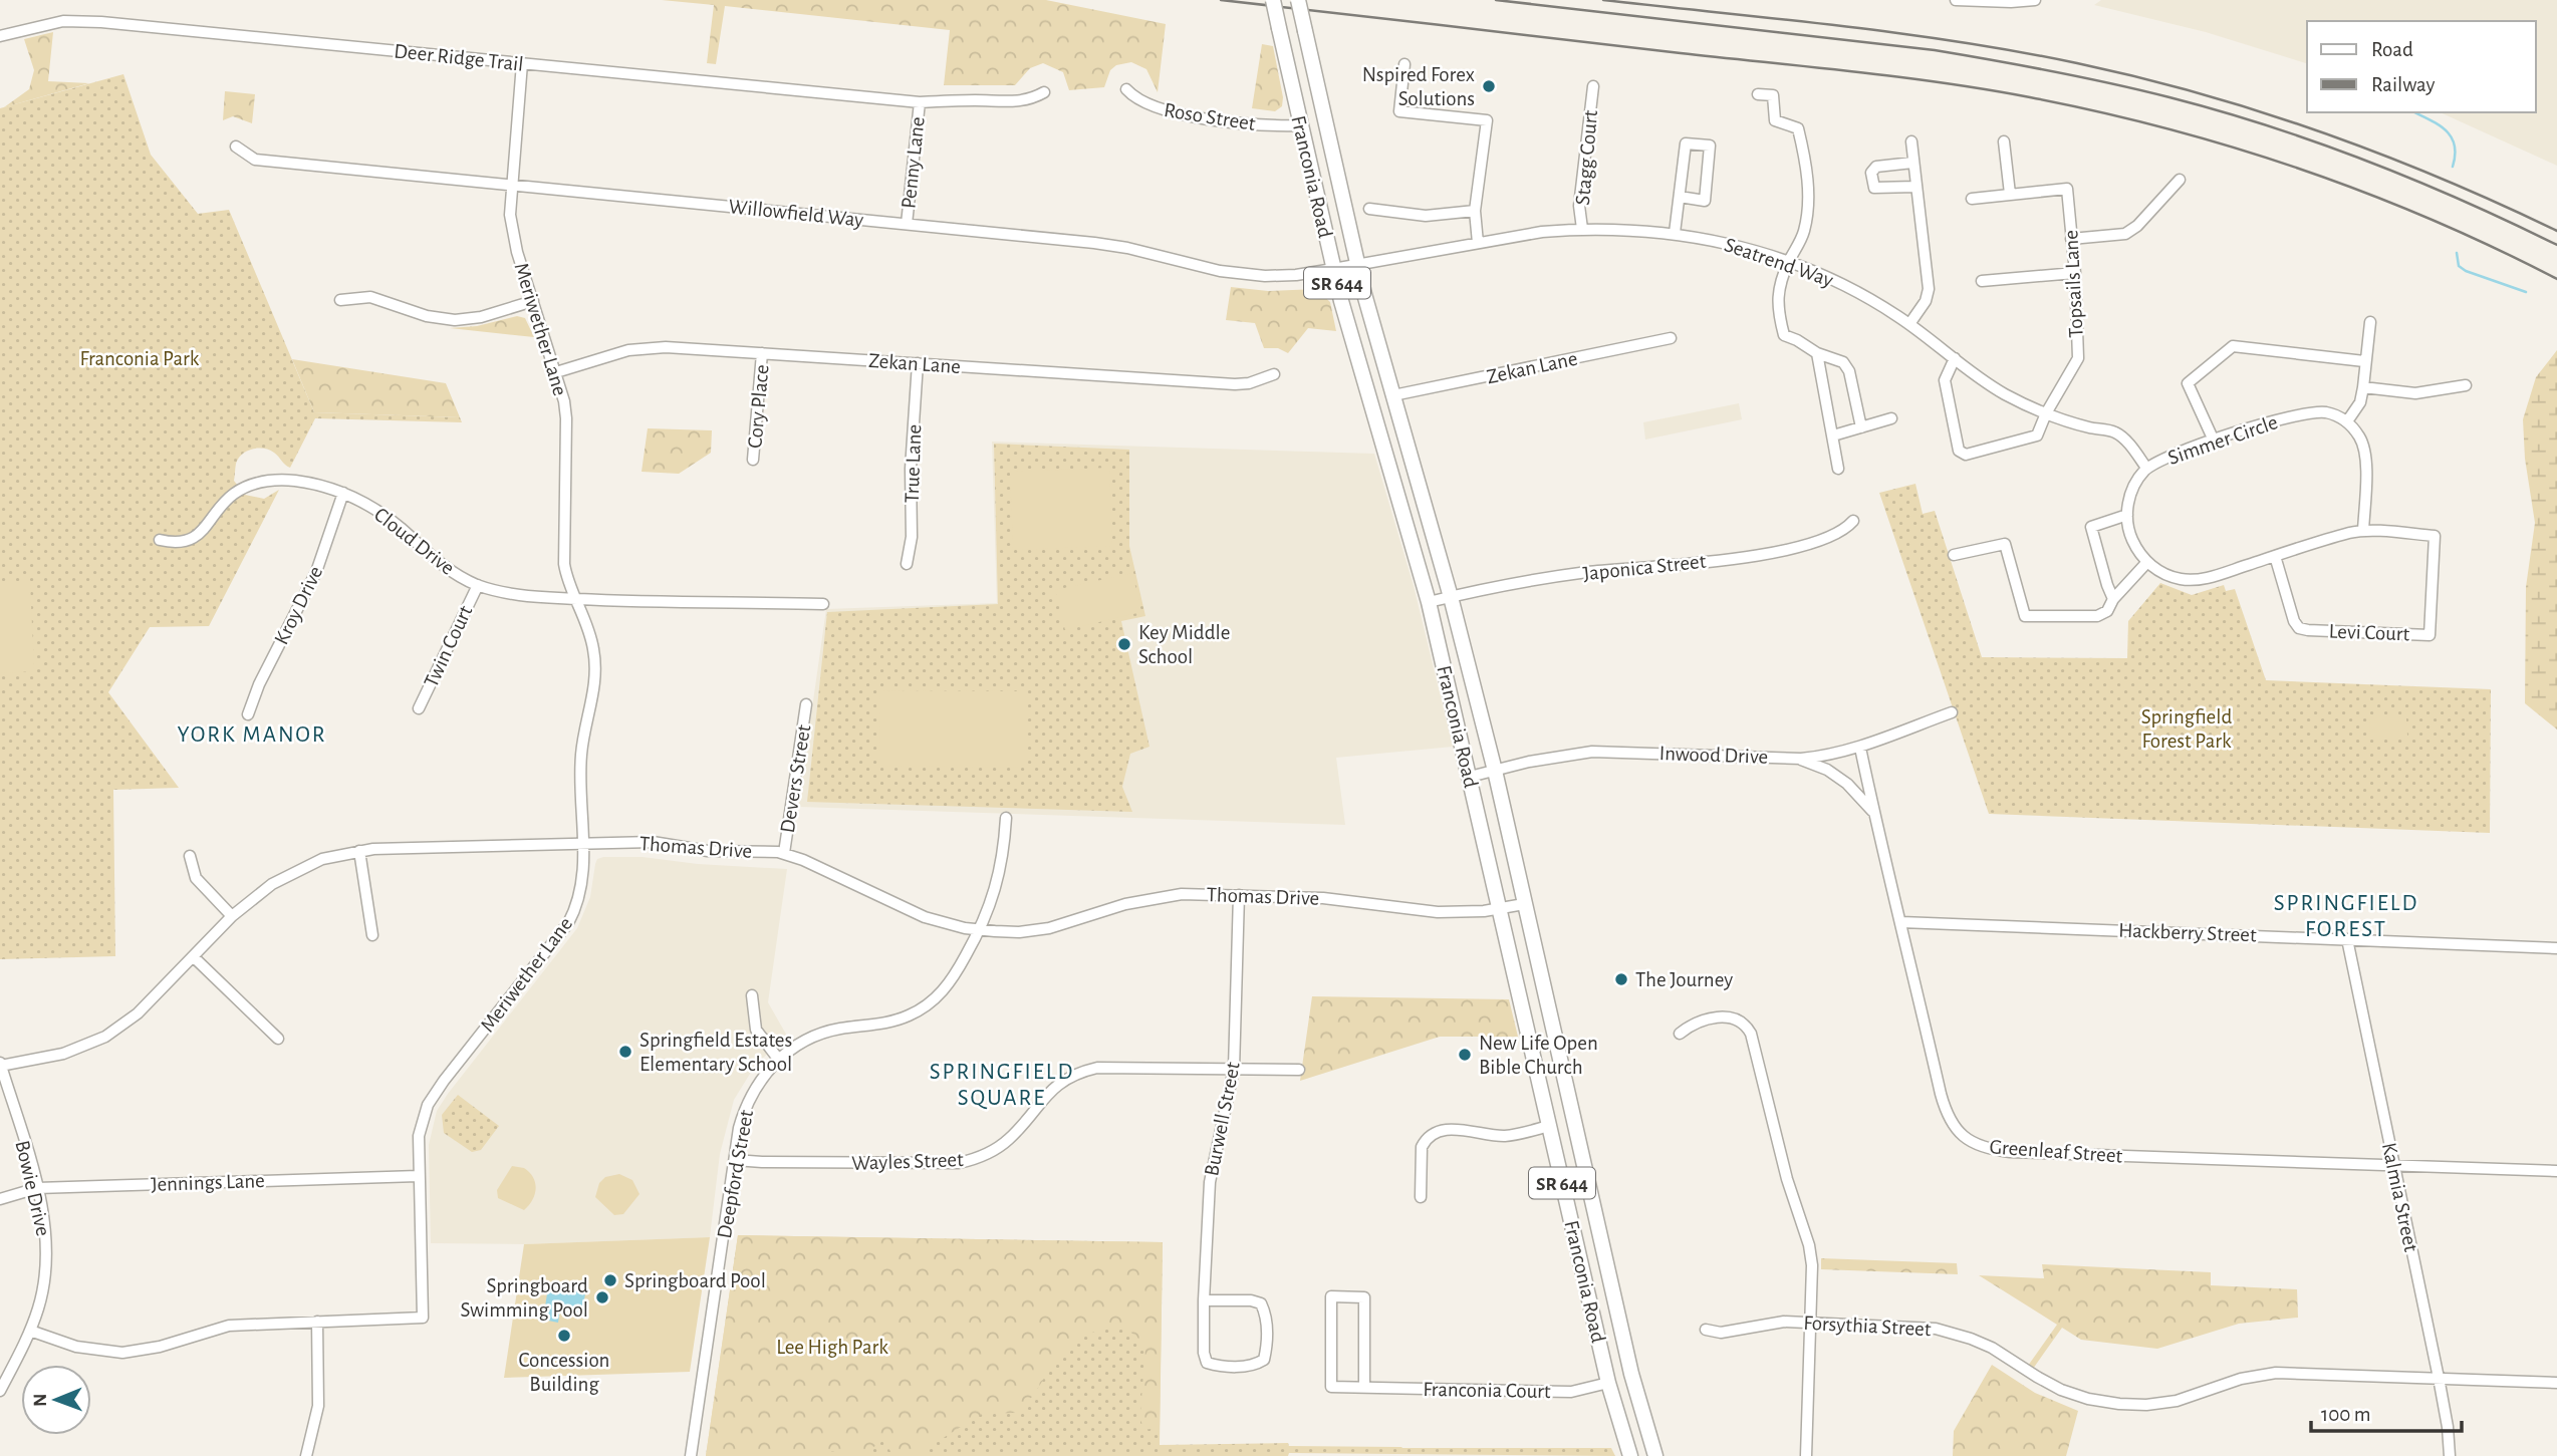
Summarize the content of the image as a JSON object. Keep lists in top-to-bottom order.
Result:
{
  "streets": {
    "main road": ["Franconia Road", "SR 644"],
    "street": [
      "Deer Ridge Trail",
      "Roso Street",
      "Stagg Court",
      "Penny Lane",
      "Willowfield Way",
      "Seatrend Way",
      "Topsails Lane",
      "Meriwether Lane",
      "Zekan Lane",
      "Cory Place",
      "Simmer Circle",
      "True Lane",
      "Cloud Drive",
      "Japonica Street",
      "Kroy Drive",
      "Levi Court",
      "Twin Court",
      "Inwood Drive",
      "Devers Street",
      "Thomas Drive",
      "Hackberry Street",
      "Burwell Street",
      "Greenleaf Street",
      "Wayles Street",
      "Deepford Street",
      "Jennings Lane",
      "Bowie Drive",
      "Kalmia Street",
      "Forsythia Street",
      "Franconia Court"
    ]
  },
  "crossings": [
    ["Deer Ridge Trail", "Penny Lane"],
    ["Deer Ridge Trail", "Meriwether Lane"],
    ["Roso Street", "Franconia Road"],
    ["Stagg Court", "Seatrend Way"],
    ["Penny Lane", "Willowfield Way"],
    ["Franconia Road", "Willowfield Way"],
    ["Franconia Road", "Seatrend Way"],
    ["Franconia Road", "Zekan Lane"],
    ["Franconia Road", "Japonica Street"],
    ["Franconia Road", "Inwood Drive"],
    ["Franconia Road", "Thomas Drive"],
    ["Franconia Road", "Franconia Court"],
    ["Willowfield Way", "Seatrend Way"],
    ["Willowfield Way", "Meriwether Lane"],
    ["Seatrend Way", "Topsails Lane"],
    ["Seatrend Way", "Simmer Circle"],
    ["Meriwether Lane", "Zekan Lane"],
    ["Meriwether Lane", "Cloud Drive"],
    ["Meriwether Lane", "Thomas Drive"],
    ["Meriwether Lane", "Jennings Lane"],
    ["Meriwether Lane", "Bowie Drive"],
    ["Zekan Lane", "Cory Place"],
    ["Zekan Lane", "True Lane"],
    ["Cloud Drive", "Kroy Drive"],
    ["Cloud Drive", "Twin Court"],
    ["Inwood Drive", "Greenleaf Street"],
    ["Devers Street", "Thomas Drive"],
    ["Thomas Drive", "Burwell Street"],
    ["Thomas Drive", "Deepford Street"],
    ["Thomas Drive", "Bowie Drive"],
    ["Hackberry Street", "Greenleaf Street"],
    ["Hackberry Street", "Kalmia Street"],
    ["Burwell Street", "Wayles Street"],
    ["Greenleaf Street", "Kalmia Street"],
    ["Wayles Street", "Deepford Street"],
    ["Jennings Lane", "Bowie Drive"],
    ["Kalmia Street", "Forsythia Street"]
  ],
  "districts": ["YORK MANOR", "SPRINGFIELD FOREST", "SPRINGFIELD SQUARE"],
  "parks": ["Franconia Park", "Springfield Forest Park", "Lee High Park"],
  "places": [
    "Nspired Forex Solutions",
    "Key Middle School",
    "The Journey",
    "Springfield Estates Elementary School",
    "New Life Open Bible Church",
    "Springboard Pool",
    "Springboard Swimming Pool",
    "Concession Building"
  ],
  "legend": ["Road", "Railway"],
  "scale_bar": "100 m",
  "north": "left"
}
